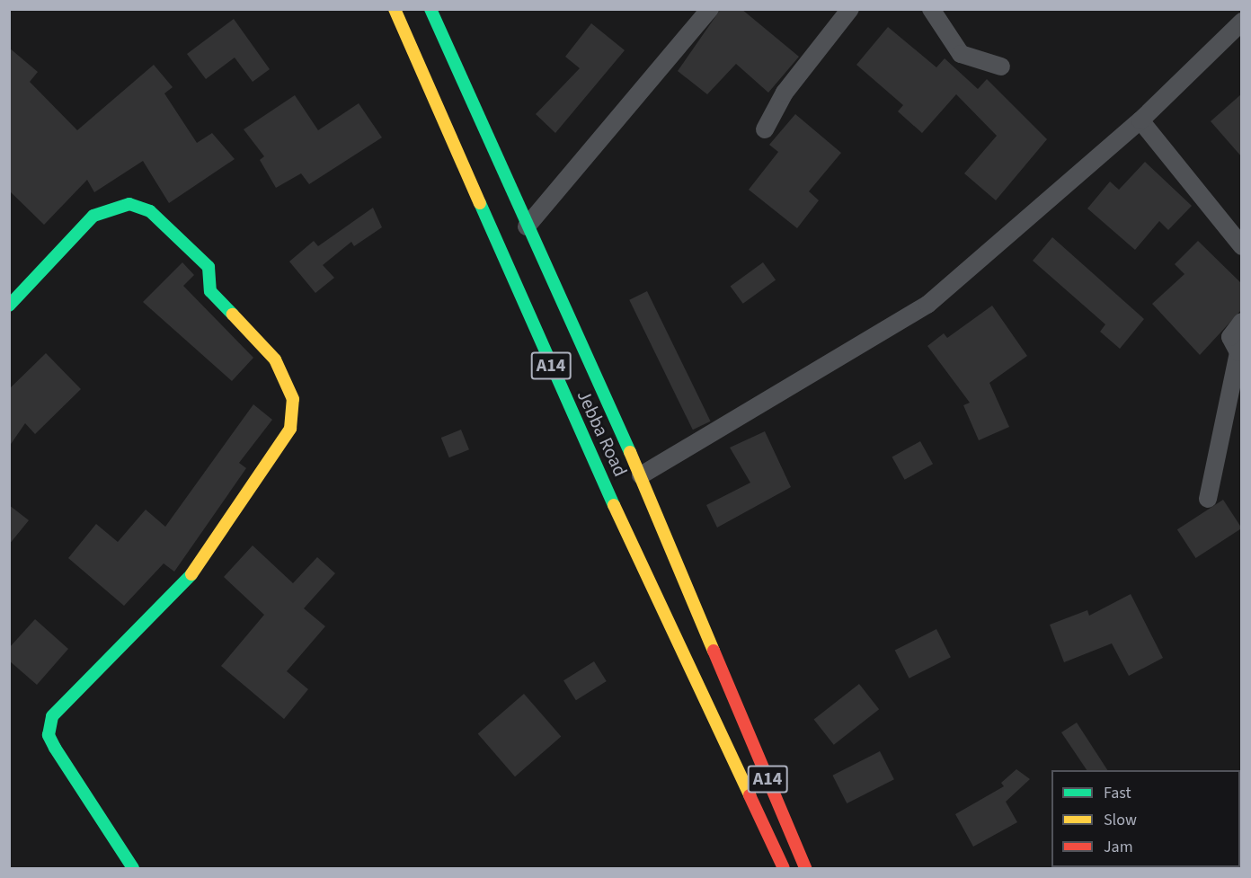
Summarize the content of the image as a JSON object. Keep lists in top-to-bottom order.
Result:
{
  "streets": {
    "main road": ["A14", "Jebba Road"]
  },
  "legend": ["Fast", "Slow", "Jam"]
}
